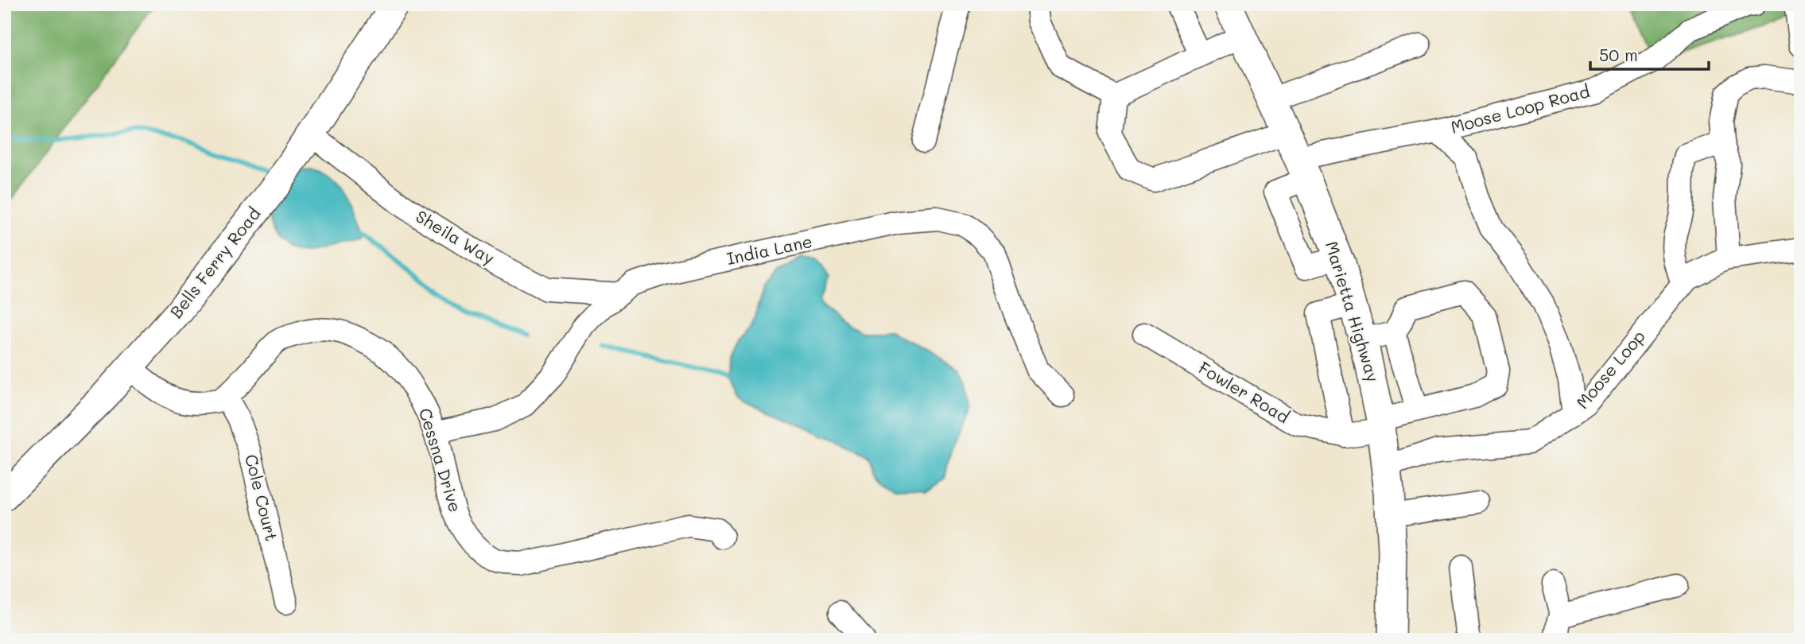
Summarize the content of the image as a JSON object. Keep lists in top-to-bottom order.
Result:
{
  "streets": {
    "main road": ["Bells Ferry Road", "Marietta Highway"],
    "street": [
      "Moose Loop Road",
      "Sheila Way",
      "India Lane",
      "Moose Loop",
      "Fowler Road",
      "Cessna Drive",
      "Cole Court"
    ]
  },
  "crossings": [
    ["Moose Loop Road", "Marietta Highway"],
    ["Sheila Way", "India Lane"],
    ["Sheila Way", "Bells Ferry Road"],
    ["India Lane", "Cessna Drive"],
    ["Bells Ferry Road", "Cessna Drive"],
    ["Marietta Highway", "Moose Loop"],
    ["Marietta Highway", "Fowler Road"],
    ["Cessna Drive", "Cole Court"]
  ],
  "scale_bar": "50 m"
}
